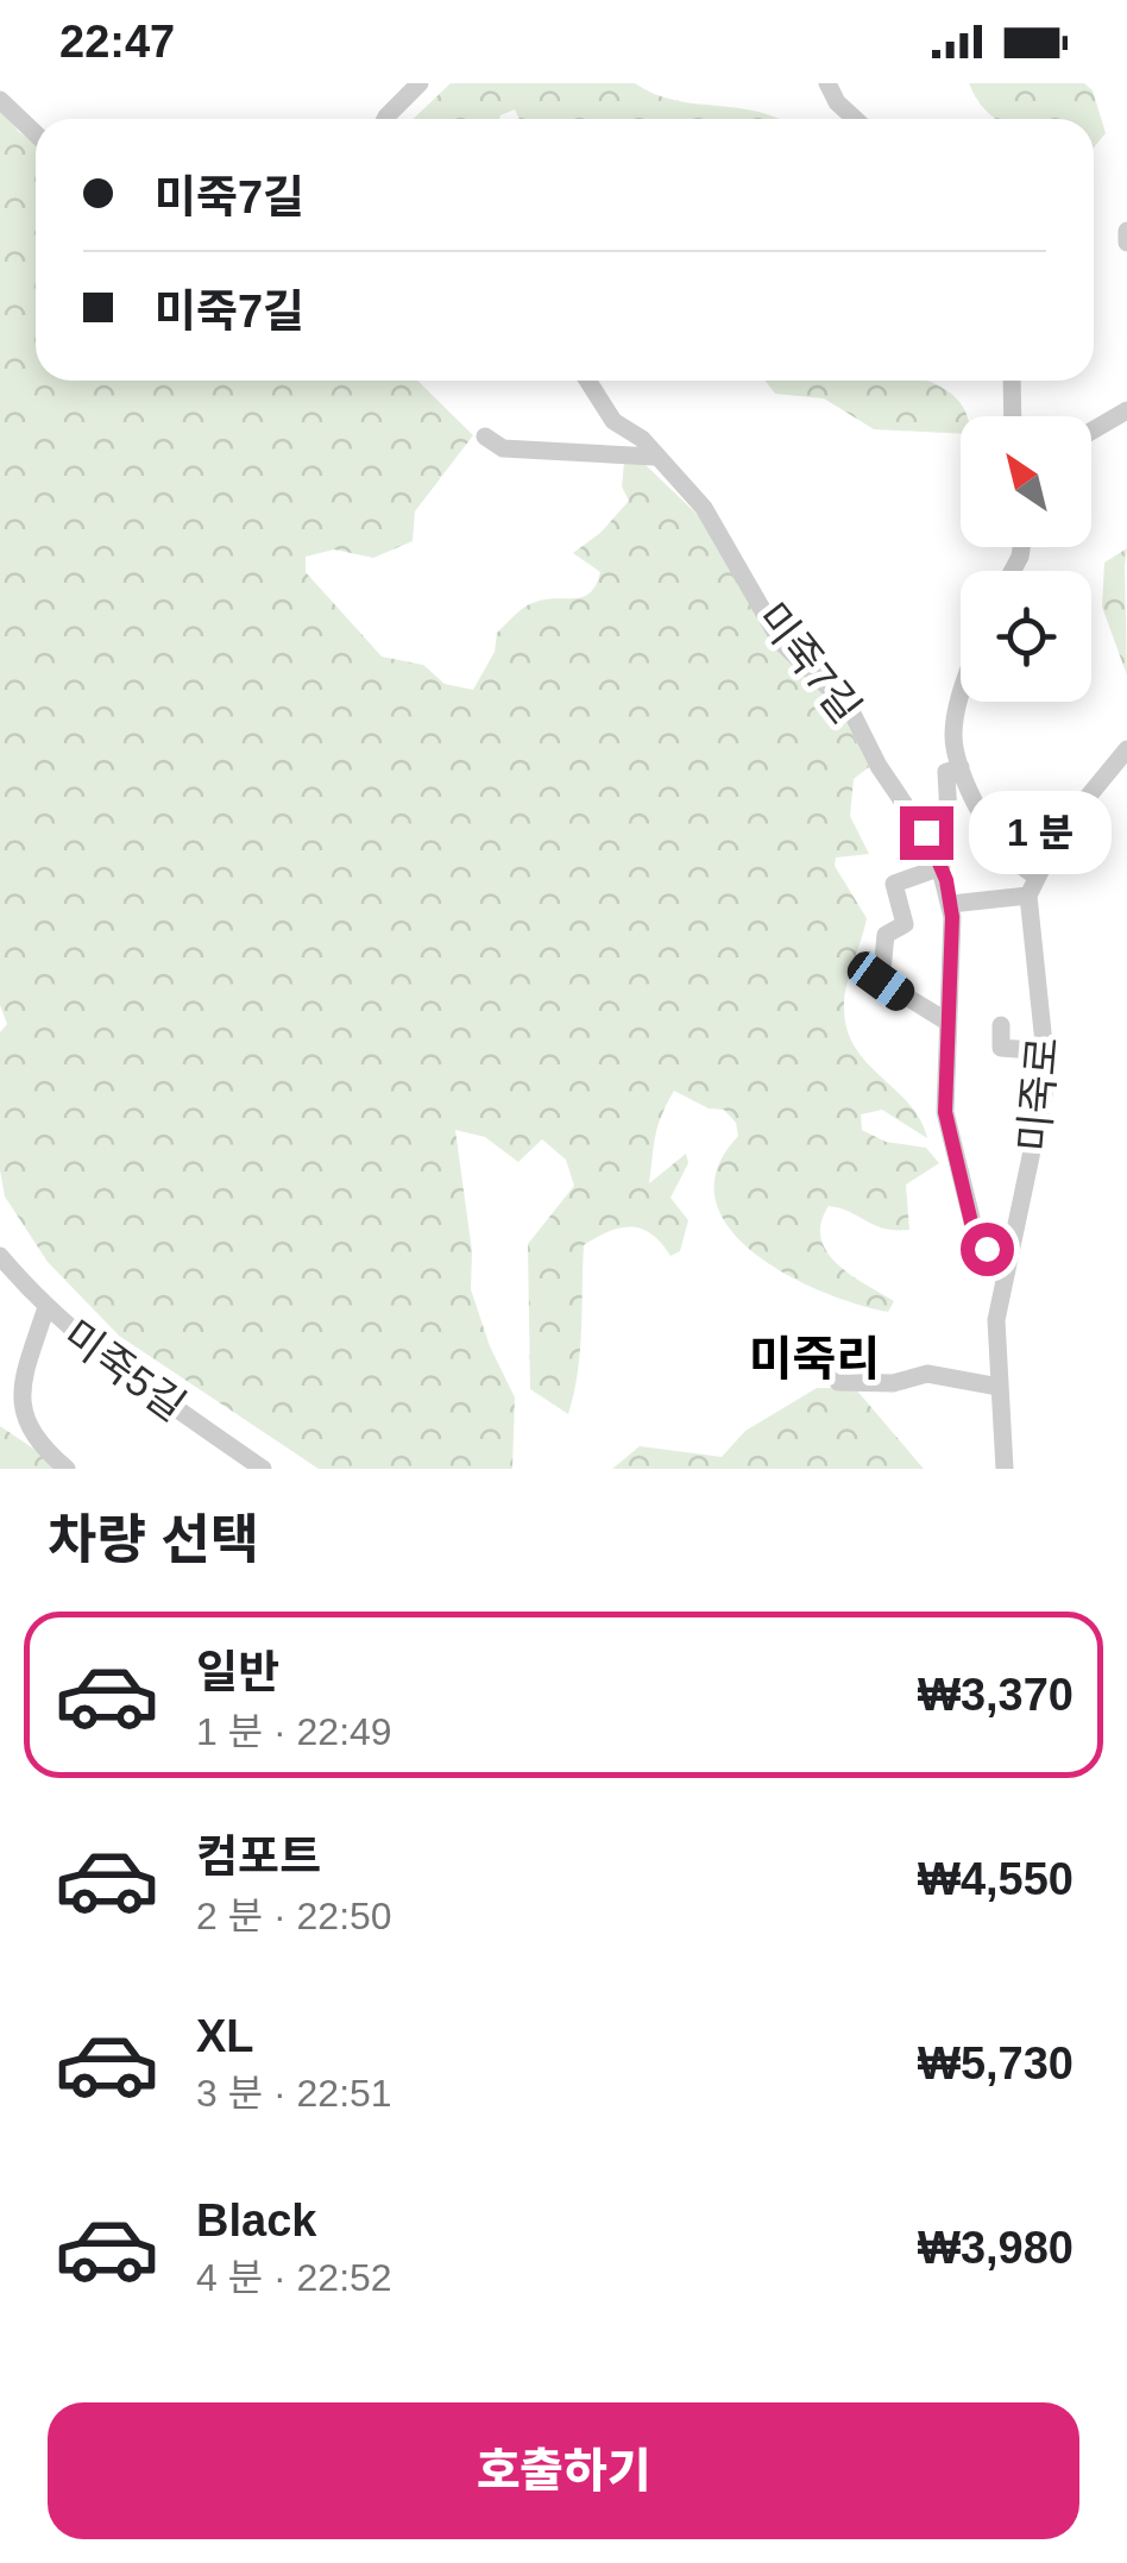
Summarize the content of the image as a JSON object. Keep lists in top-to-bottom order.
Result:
{
  "streets": {
    "street": ["미죽7길", "미죽로", "미죽5길"]
  },
  "crossings": [
    ["미죽7길", "미죽로"]
  ],
  "districts": ["미죽리"],
  "north": "top left",
  "page": {
    "status": "22:47",
    "banner": ["미죽7길", "미죽7길"],
    "bubble": "1 분",
    "heading": "차량 선택",
    "list": [
      {
        "name": "일반",
        "note": "1 분 · 22:49",
        "value": "₩3,370"
      },
      {
        "name": "컴포트",
        "note": "2 분 · 22:50",
        "value": "₩4,550"
      },
      {
        "name": "XL",
        "note": "3 분 · 22:51",
        "value": "₩5,730"
      },
      {
        "name": "Black",
        "note": "4 분 · 22:52",
        "value": "₩3,980"
      }
    ],
    "buttons": "호출하기"
  }
}
